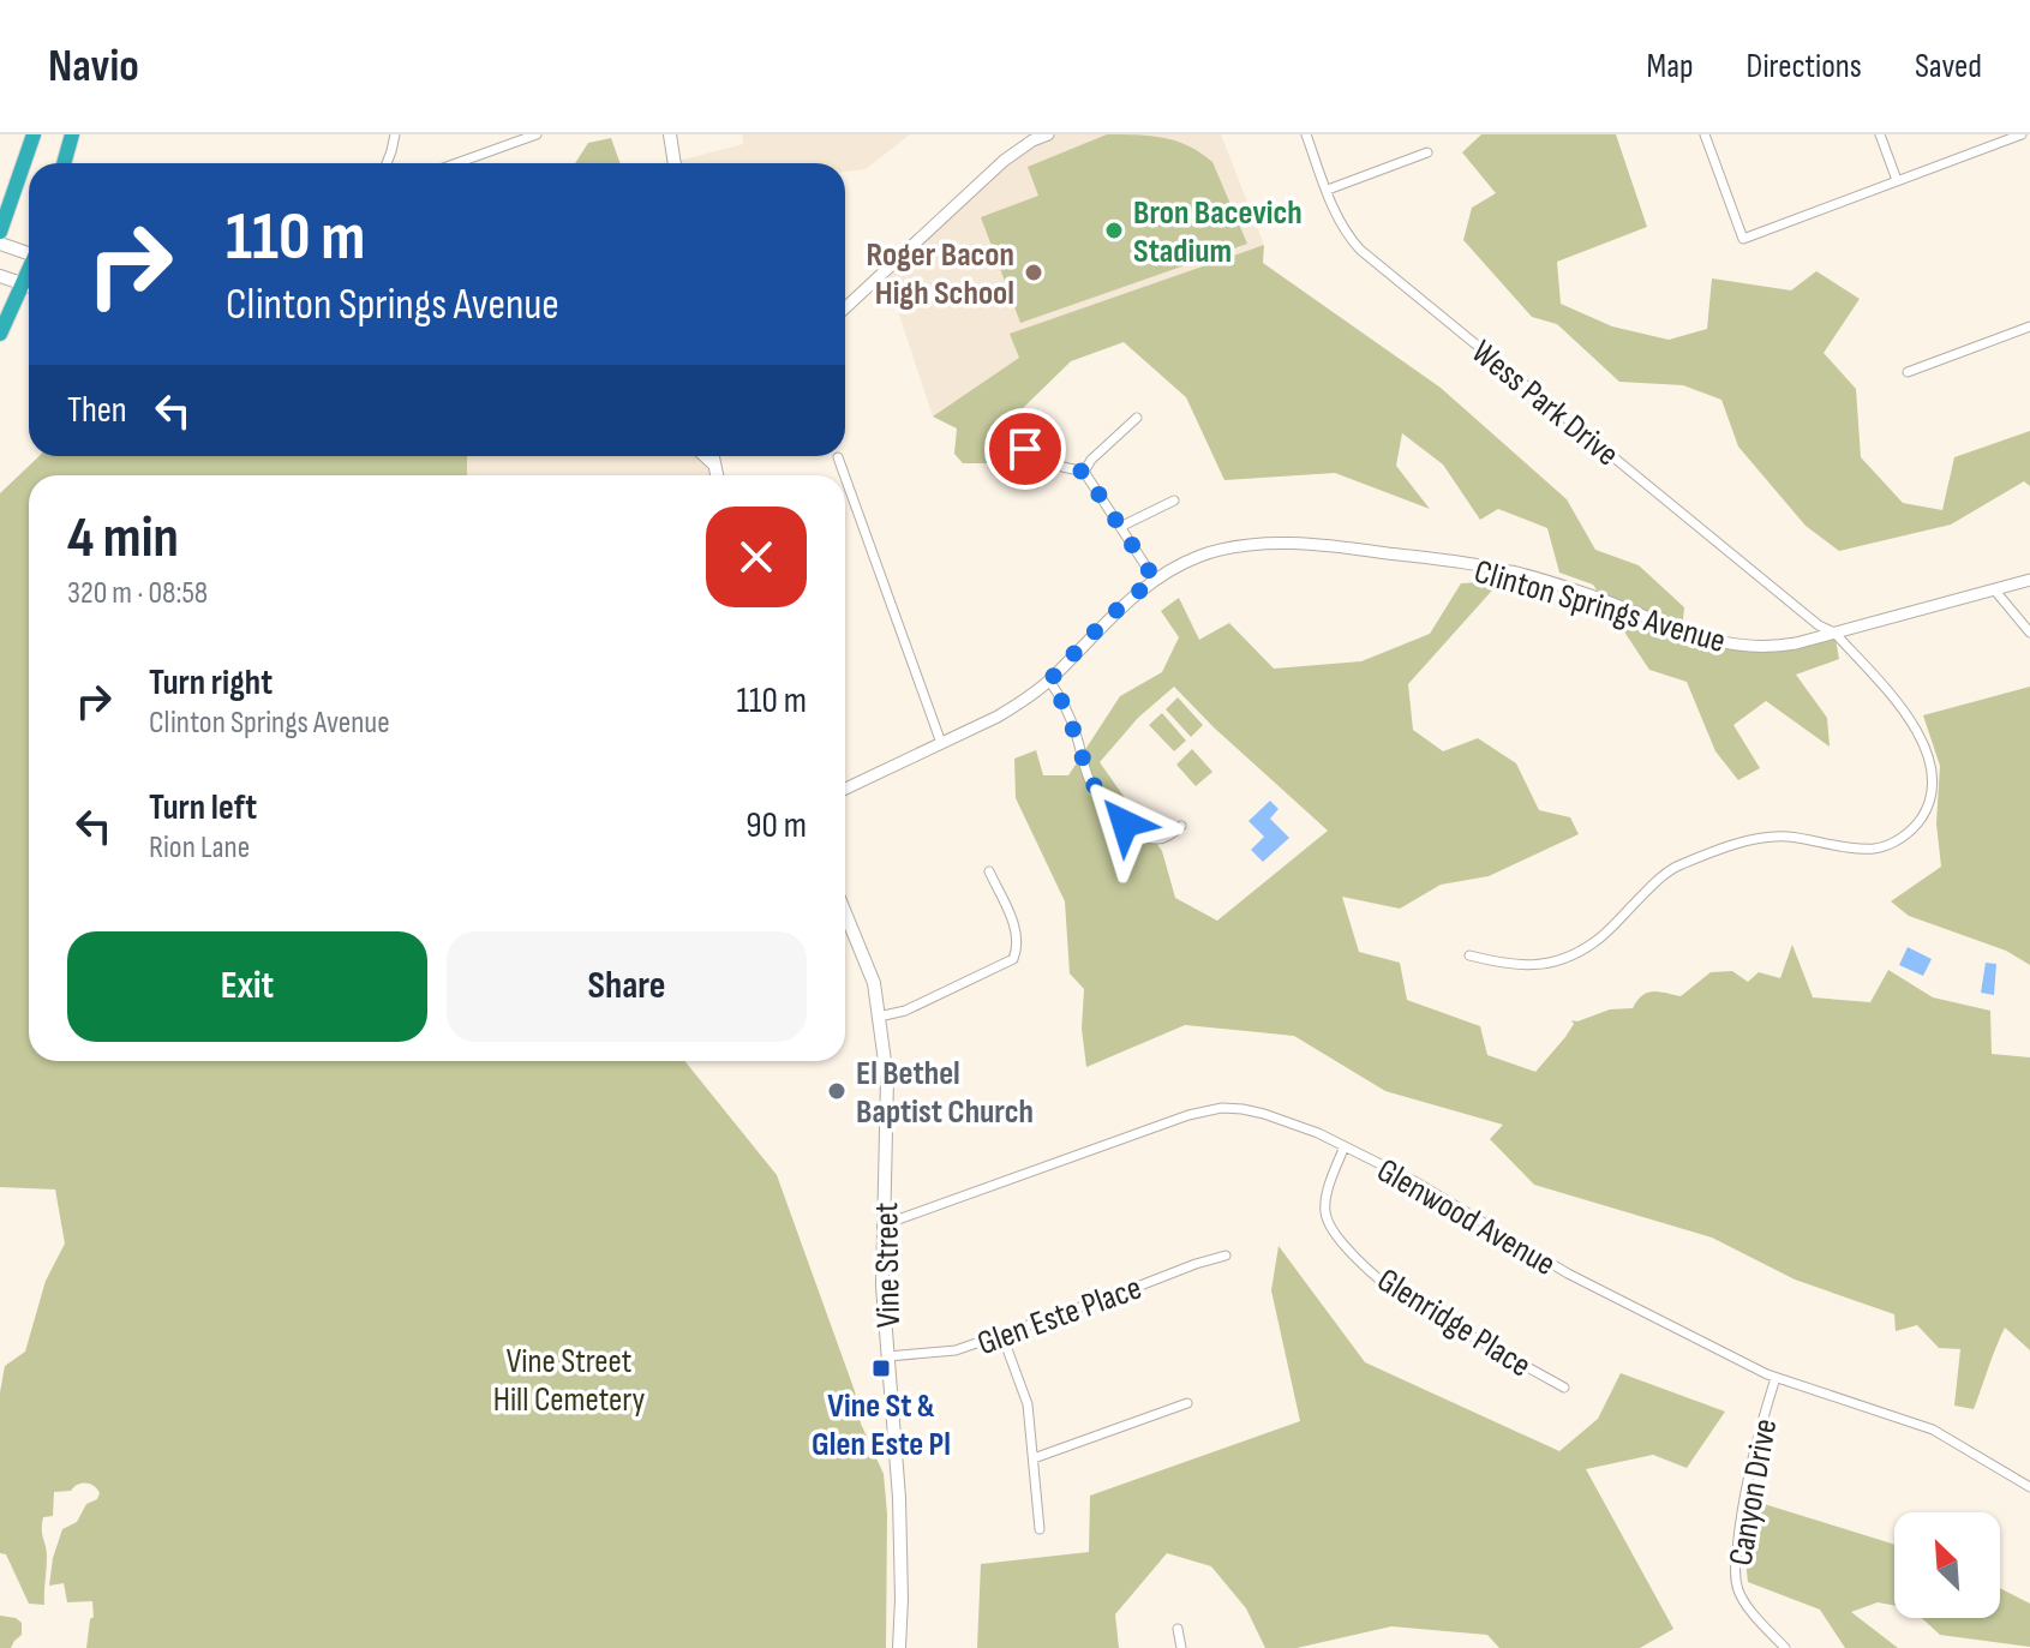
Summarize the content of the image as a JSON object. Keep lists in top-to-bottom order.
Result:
{
  "streets": {
    "main road": ["Vine Street"],
    "street": [
      "Wess Park Drive",
      "Clinton Springs Avenue",
      "Glenwood Avenue",
      "Glen Este Place",
      "Glenridge Place",
      "Canyon Drive"
    ]
  },
  "crossings": [
    ["Wess Park Drive", "Clinton Springs Avenue"],
    ["Glenwood Avenue", "Vine Street"],
    ["Glenwood Avenue", "Glenridge Place"],
    ["Glenwood Avenue", "Canyon Drive"],
    ["Vine Street", "Glen Este Place"]
  ],
  "parks": ["Vine Street Hill Cemetery"],
  "places": {
    "other": ["Bron Bacevich Stadium", "Roger Bacon High School", "El Bethel Baptist Church"],
    "transit": ["Vine St & Glen Este Pl"]
  },
  "north": "top left",
  "page": {
    "header": "Navio",
    "nav": ["Map", "Directions", "Saved"],
    "turn": ["110 m", "Clinton Springs Avenue"],
    "then": "Then",
    "heading": ["4 min", "320 m · 08:58"],
    "list": [
      {
        "name": "Turn right",
        "note": "Clinton Springs Avenue",
        "value": "110 m"
      },
      {
        "name": "Turn left",
        "note": "Rion Lane",
        "value": "90 m"
      }
    ],
    "buttons": ["Exit", "Share"]
  }
}
